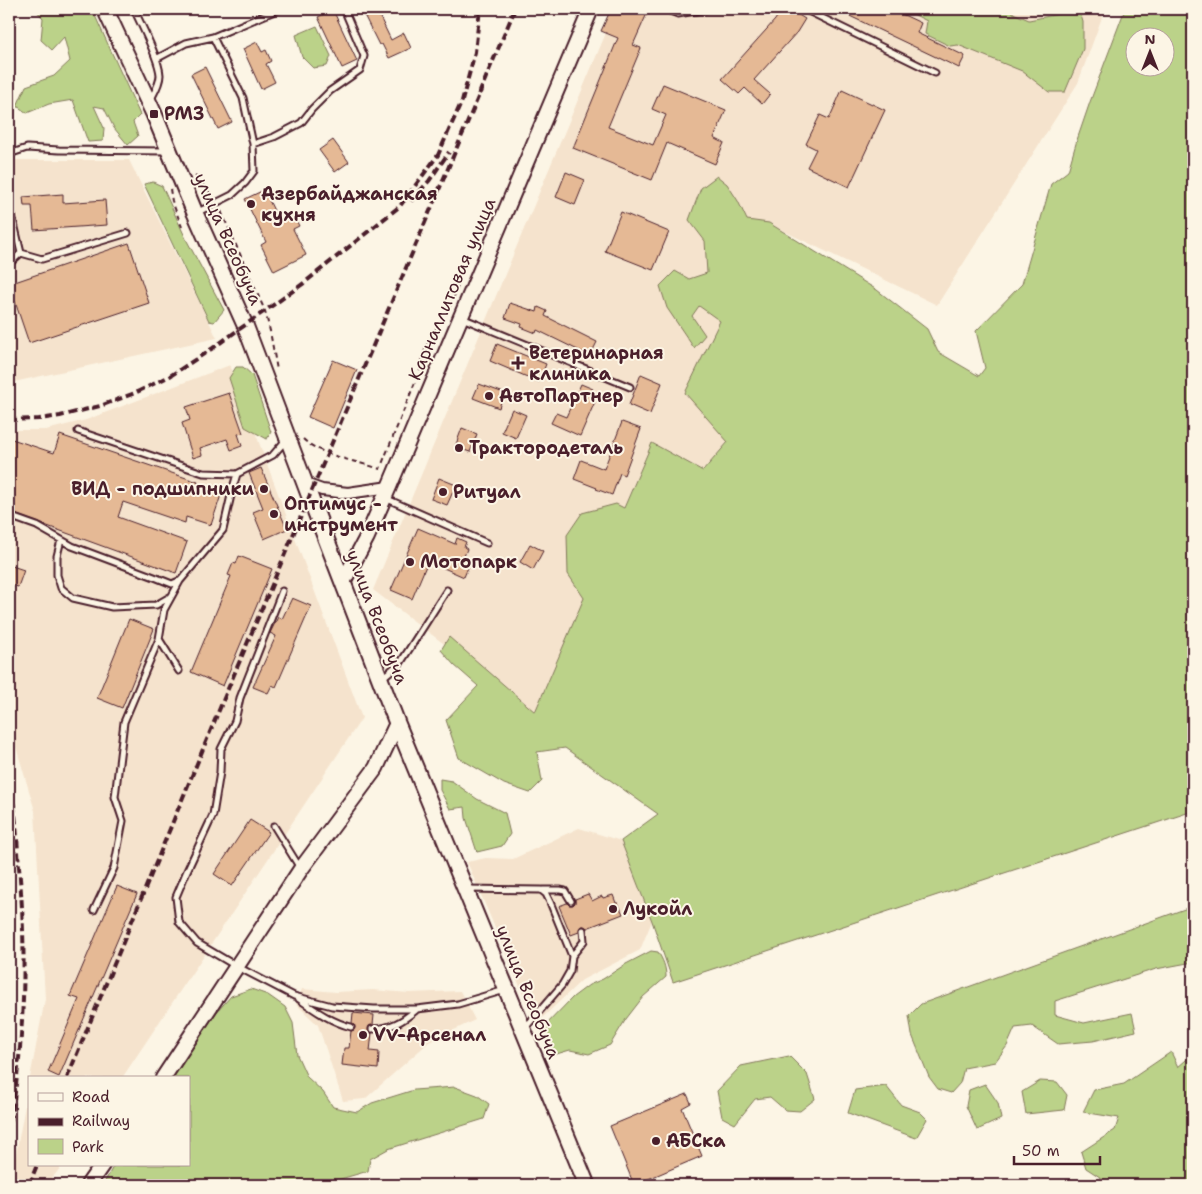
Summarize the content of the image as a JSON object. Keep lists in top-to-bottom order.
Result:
{
  "streets": {
    "main road": ["улица Всеобуча"],
    "street": ["Карналлитовая улица"]
  },
  "crossings": [
    ["улица Всеобуча", "Карналлитовая улица"]
  ],
  "places": {
    "transit": ["РМЗ"],
    "other": [
      "Азербайджанская кухня",
      "АвтоПартнер",
      "Трактородеталь",
      "ВИД - подшипники",
      "Ритуал",
      "Оптимус - инструмент",
      "Мотопарк",
      "Лукойл",
      "VV-Арсенал",
      "АБСка"
    ],
    "health": ["Ветеринарная клиника"]
  },
  "legend": ["Road", "Railway", "Park"],
  "scale_bar": "50 m",
  "north": "top"
}
